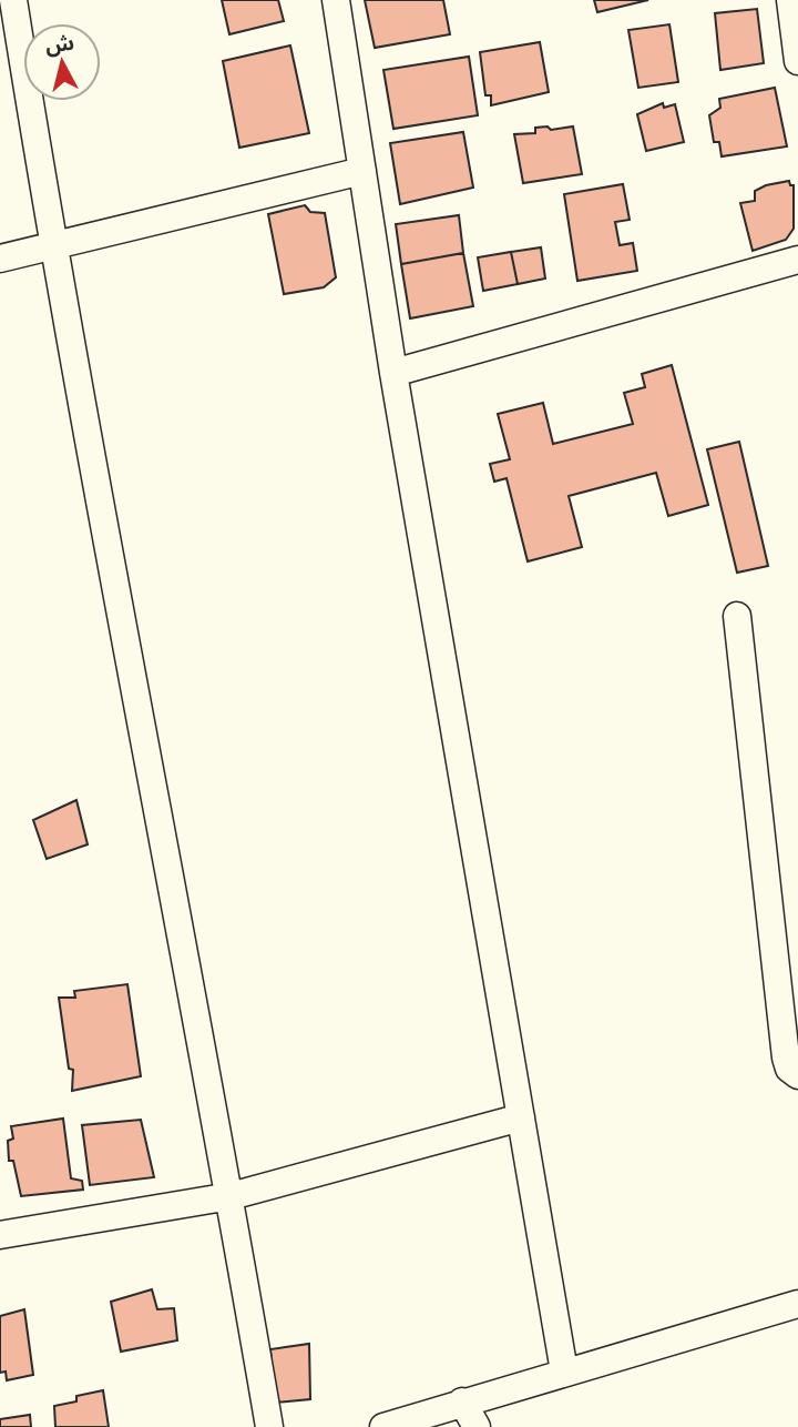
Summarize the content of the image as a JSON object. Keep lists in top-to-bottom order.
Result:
{
  "north": "top"
}
